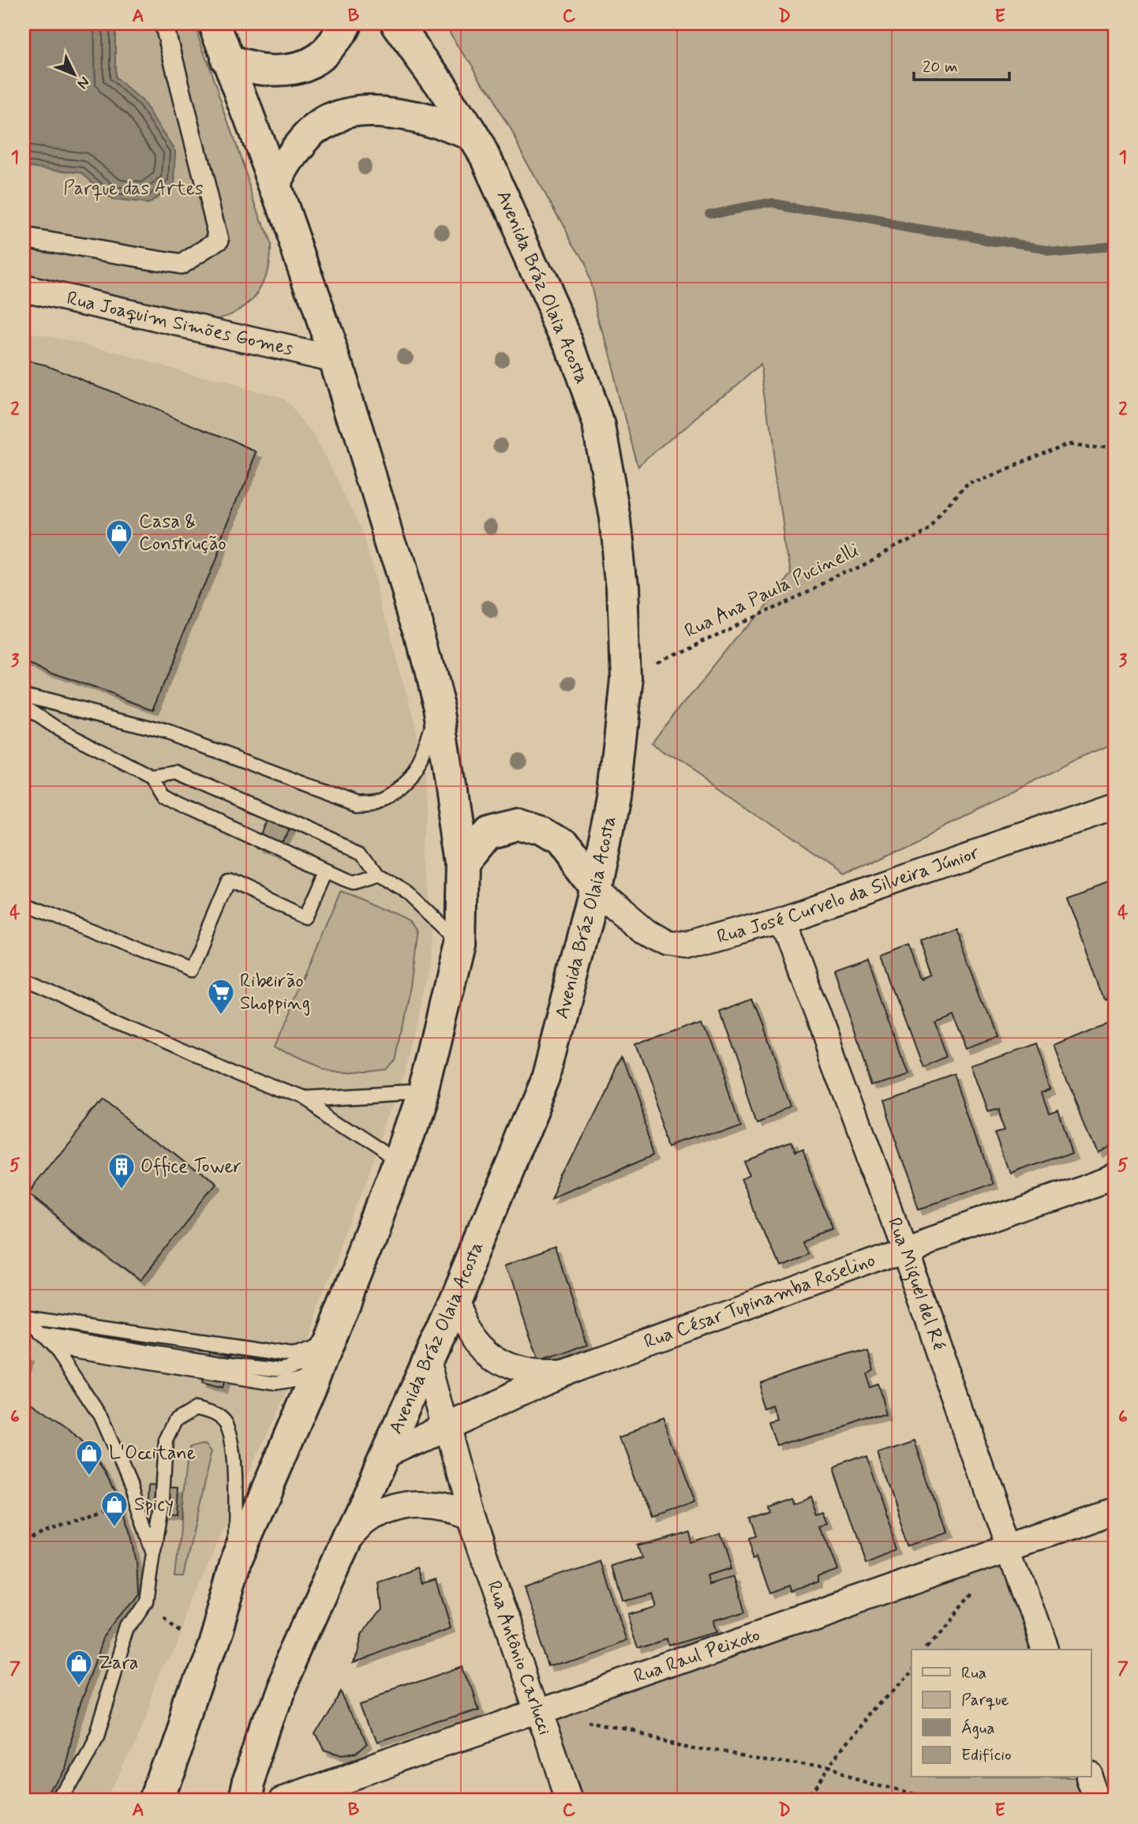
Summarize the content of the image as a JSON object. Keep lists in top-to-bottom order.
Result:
{
  "streets": {
    "street": [
      "Avenida Bráz Olaia Acosta",
      "Rua Joaquim Simões Gomes",
      "Rua José Curvelo da Silveira Júnior",
      "Rua Miguel del Ré",
      "Rua César Tupinamba Roselino",
      "Rua Raul Peixoto",
      "Rua Antônio Carlucci"
    ],
    "path": ["Rua Ana Paula Pucinelli"]
  },
  "crossings": [
    ["Avenida Bráz Olaia Acosta", "Rua Ana Paula Pucinelli"],
    ["Avenida Bráz Olaia Acosta", "Rua José Curvelo da Silveira Júnior"],
    ["Avenida Bráz Olaia Acosta", "Rua César Tupinamba Roselino"],
    ["Avenida Bráz Olaia Acosta", "Rua Antônio Carlucci"],
    ["Rua José Curvelo da Silveira Júnior", "Rua Miguel del Ré"],
    ["Rua Miguel del Ré", "Rua César Tupinamba Roselino"],
    ["Rua Miguel del Ré", "Rua Raul Peixoto"],
    ["Rua César Tupinamba Roselino", "Rua Antônio Carlucci"],
    ["Rua Raul Peixoto", "Rua Antônio Carlucci"]
  ],
  "parks": ["Parque das Artes"],
  "places": {
    "shop": [
      "Casa & Construção",
      "L'Occitane",
      "Spicy",
      "Zara"
    ],
    "supermarket": ["Ribeirão Shopping"],
    "building": ["Office Tower"]
  },
  "legend": [
    "Rua",
    "Parque",
    "Água",
    "Edifício"
  ],
  "scale_bar": "20 m",
  "north": "bottom right",
  "grid": {
    "columns": [
      "A",
      "B",
      "C",
      "D",
      "E"
    ],
    "rows": [
      "1",
      "2",
      "3",
      "4",
      "5",
      "6",
      "7"
    ]
  }
}
